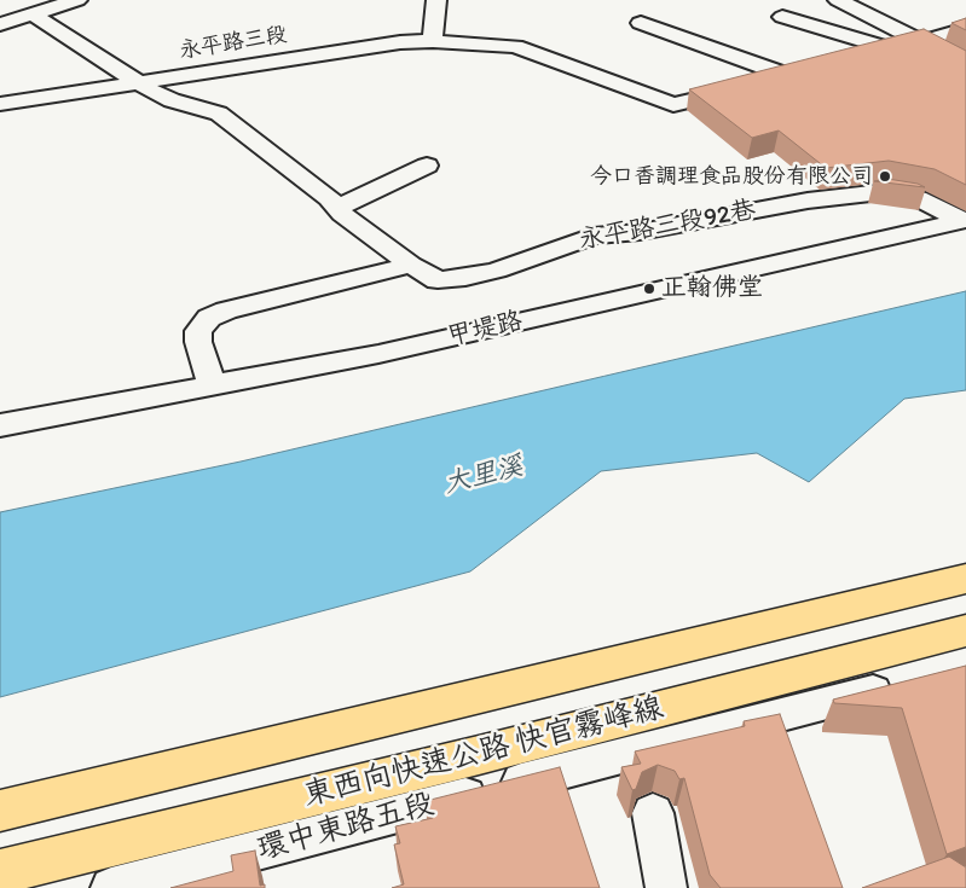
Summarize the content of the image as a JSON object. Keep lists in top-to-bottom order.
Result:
{
  "streets": {
    "highway": ["東西向快速公路 快官霧峰線"],
    "street": [
      "永平路三段",
      "永平路三段92巷",
      "甲堤路",
      "環中東路五段"
    ]
  },
  "crossings": [
    ["永平路三段", "永平路三段92巷"],
    ["永平路三段92巷", "甲堤路"]
  ],
  "water": ["大里溪"],
  "places": ["今口香調理食品股份有限公司", "正翰佛堂"]
}
